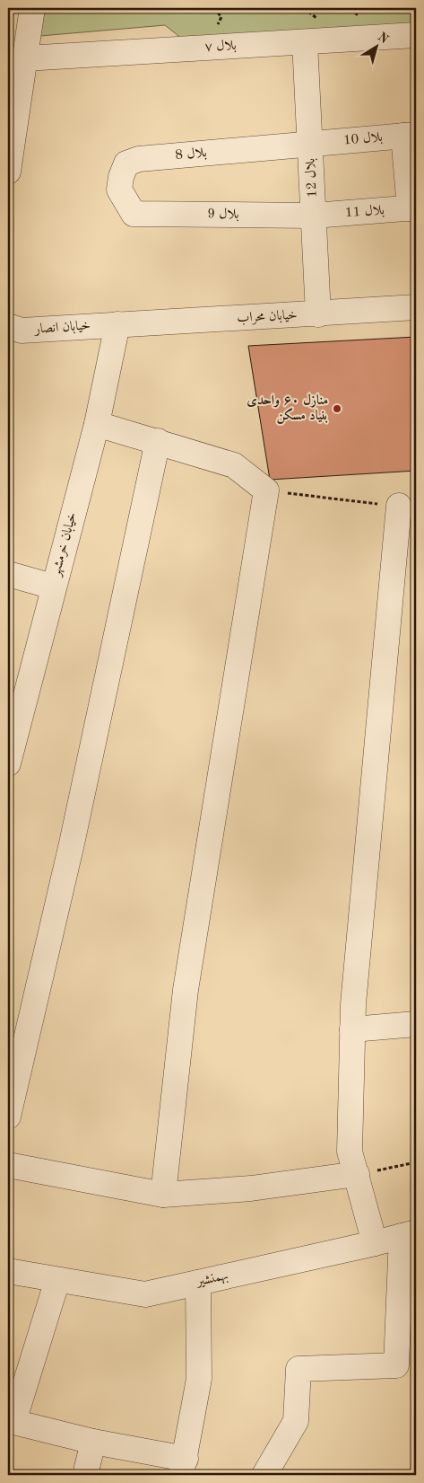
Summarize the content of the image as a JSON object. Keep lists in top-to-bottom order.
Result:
{
  "streets": {
    "street": [
      "بلال ۷",
      "بلال 10",
      "بلال 8",
      "بلال 12",
      "بلال 11",
      "بلال 9",
      "خیابان محراب",
      "خیابان انصار",
      "خیابان خرمشهر",
      "بهمنشیر"
    ]
  },
  "crossings": [
    ["بلال ۷", "بلال 12"],
    ["بلال 10", "بلال 8"],
    ["بلال 10", "بلال 12"],
    ["بلال 8", "بلال 12"],
    ["بلال 8", "بلال 9"],
    ["بلال 12", "بلال 11"],
    ["بلال 12", "بلال 9"],
    ["بلال 12", "خیابان محراب"],
    ["بلال 11", "بلال 9"],
    ["خیابان محراب", "خیابان انصار"],
    ["خیابان محراب", "خیابان خرمشهر"],
    ["خیابان انصار", "خیابان خرمشهر"]
  ],
  "places": ["منازل ۶۰ واحدی بنیاد مسکن"],
  "north": "top right"
}
